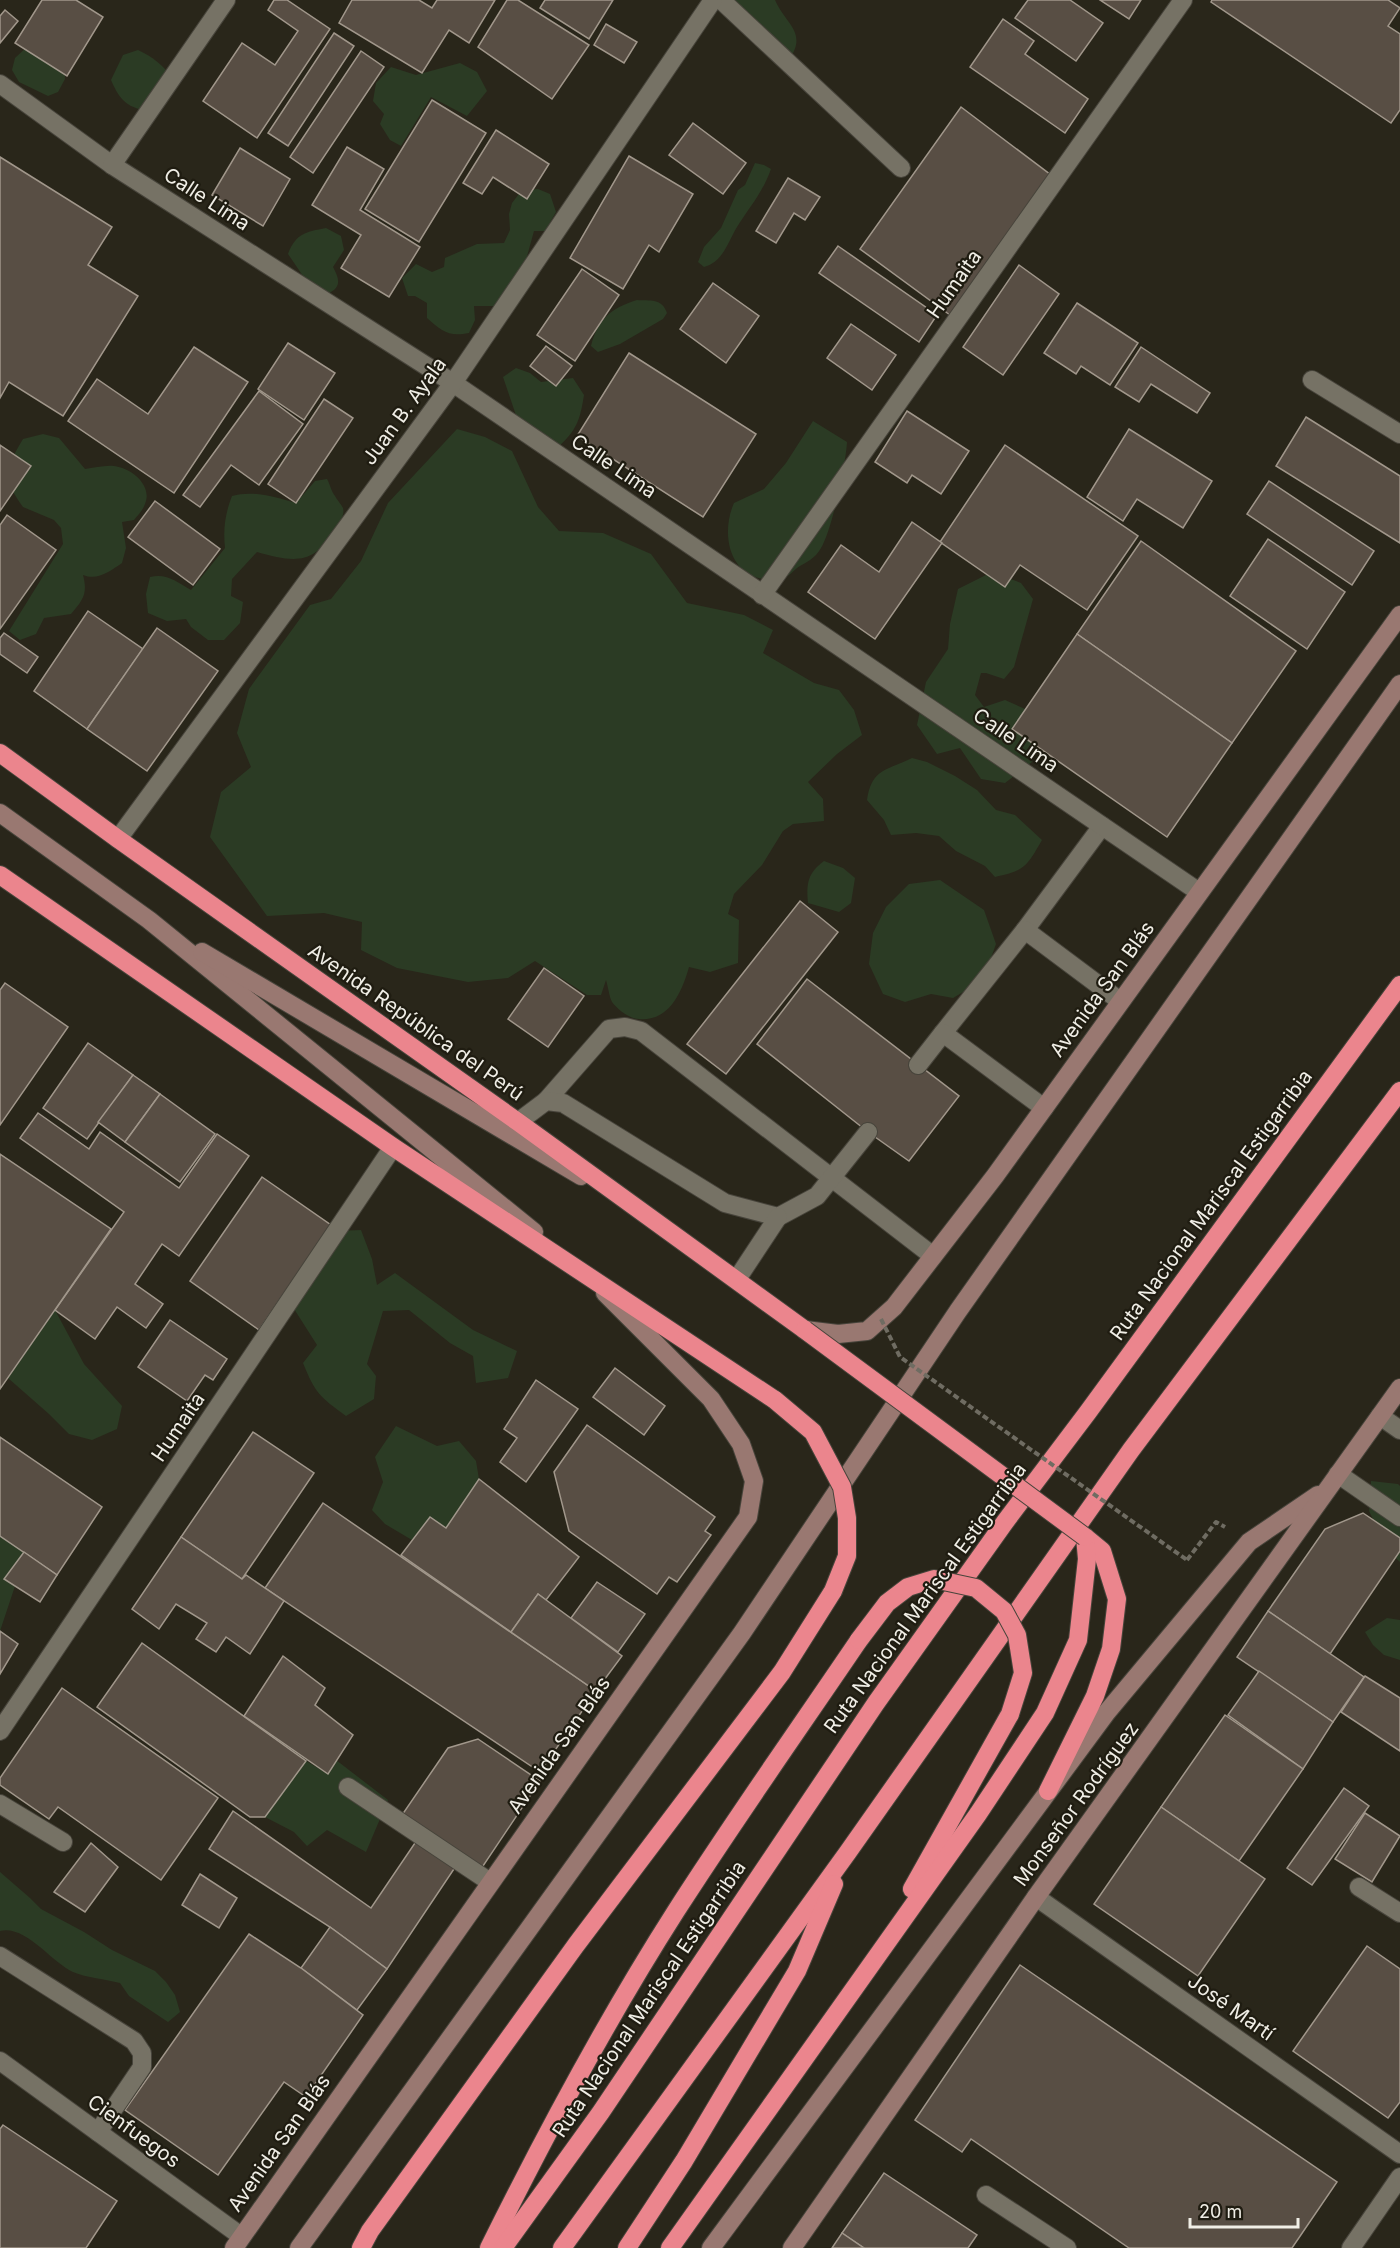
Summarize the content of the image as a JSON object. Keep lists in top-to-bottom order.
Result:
{
  "streets": {
    "highway": ["Avenida República del Perú", "Ruta Nacional Mariscal Estigarribia"],
    "street": [
      "Calle Lima",
      "Humaita",
      "Juan B. Ayala",
      "Avenida San Blás",
      "Monseñor Rodríguez",
      "José Martí",
      "Cienfuegos"
    ]
  },
  "crossings": [
    ["Calle Lima", "Humaita"],
    ["Calle Lima", "Juan B. Ayala"],
    ["Calle Lima", "Avenida San Blás"],
    ["Juan B. Ayala", "Avenida República del Perú"],
    ["Avenida San Blás", "Avenida República del Perú"],
    ["Avenida San Blás", "Cienfuegos"],
    ["Monseñor Rodríguez", "José Martí"]
  ],
  "scale_bar": "20 m"
}
